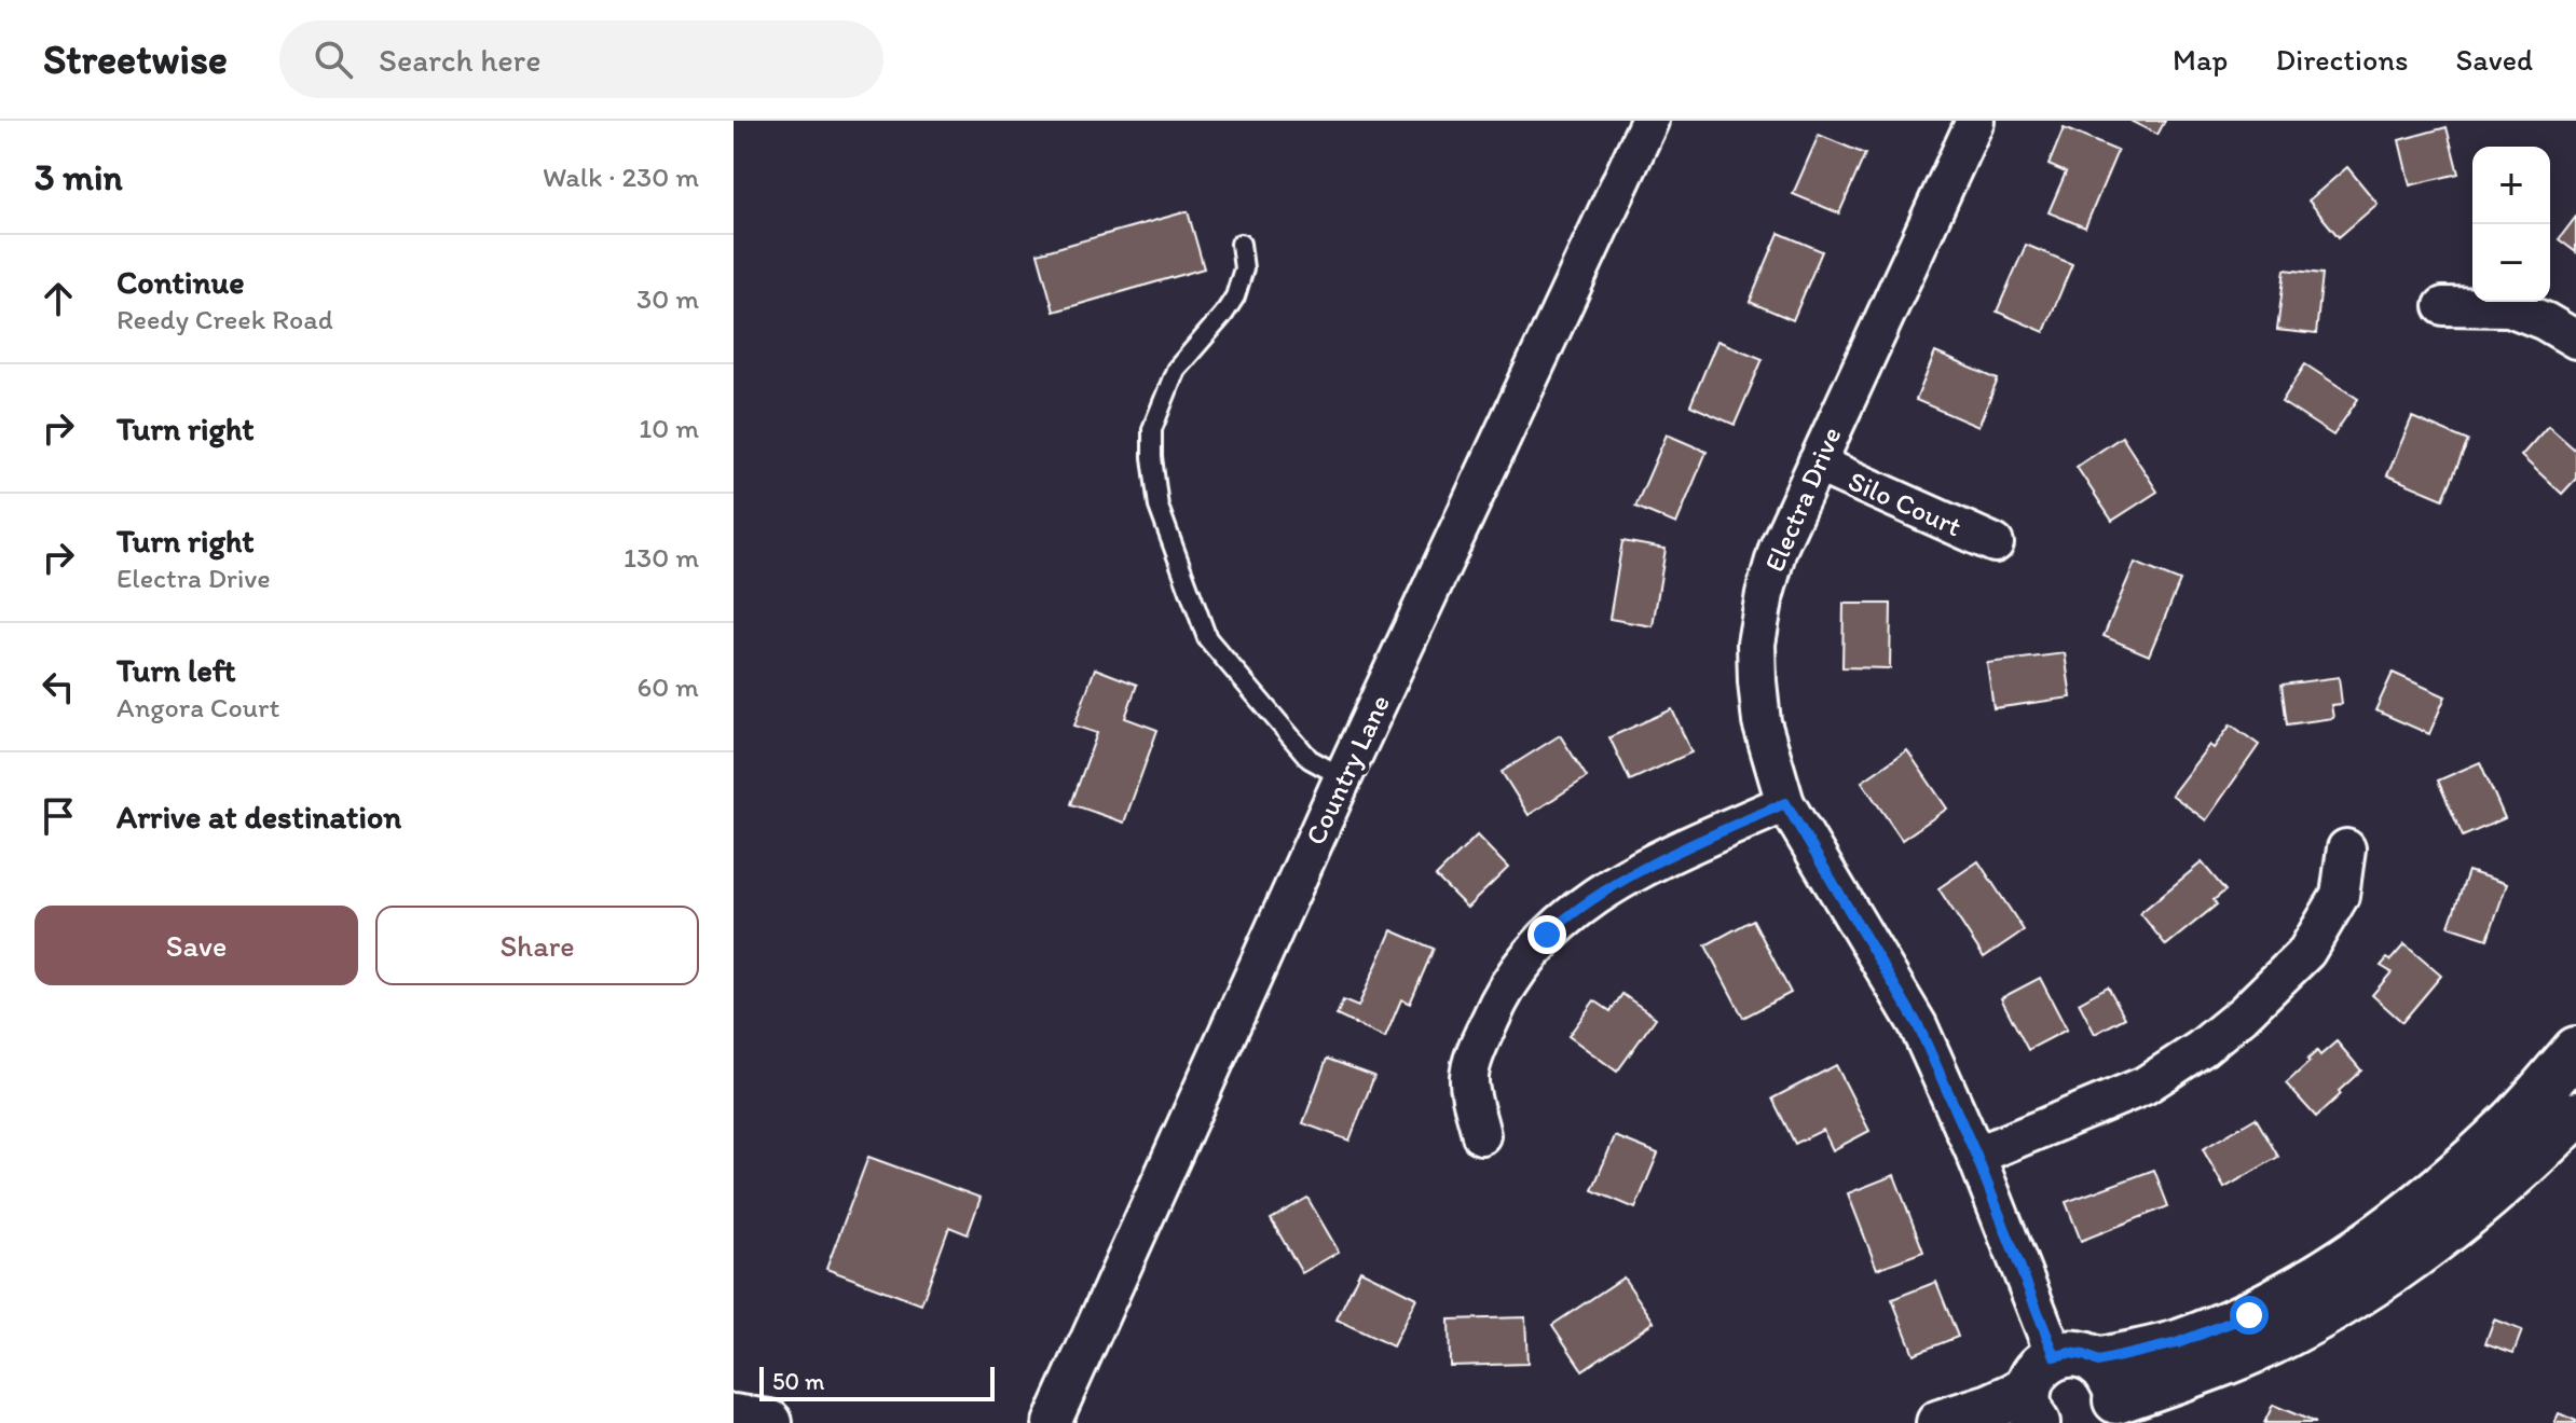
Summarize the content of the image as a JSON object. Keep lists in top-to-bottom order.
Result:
{
  "streets": {
    "street": ["Electra Drive", "Silo Court", "Country Lane"]
  },
  "crossings": [
    ["Electra Drive", "Silo Court"]
  ],
  "scale_bar": "50 m",
  "page": {
    "header": "Streetwise",
    "search": "Search here",
    "nav": ["Map", "Directions", "Saved"],
    "heading": ["3 min", "Walk · 230 m"],
    "map_buttons": ["+", "−"],
    "list": [
      ["Continue", "Reedy Creek Road", "30 m"],
      ["Turn right", "10 m"],
      ["Turn right", "Electra Drive", "130 m"],
      ["Turn left", "Angora Court", "60 m"],
      "Arrive at destination"
    ],
    "buttons": ["Save", "Share"],
    "scale": "50 m"
  }
}
